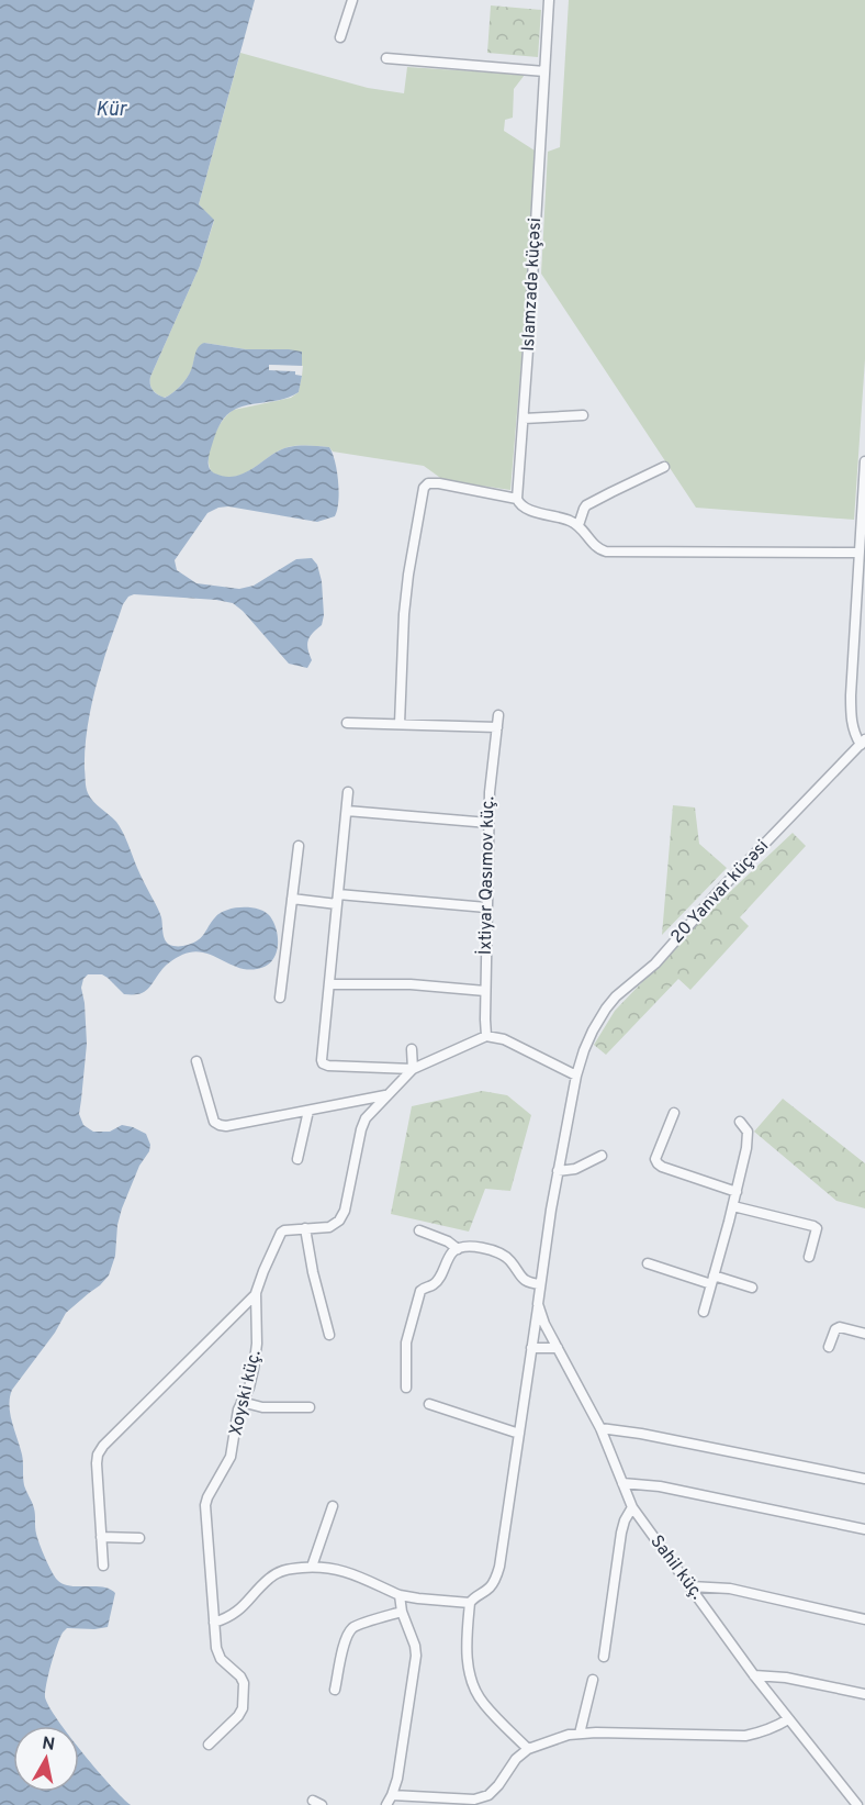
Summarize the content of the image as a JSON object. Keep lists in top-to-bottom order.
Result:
{
  "streets": {
    "street": [
      "Islamzadə küçəsi",
      "İxtiyar Qasımov küç.",
      "20 Yanvar küçəsi",
      "Xoyski küç.",
      "Sahil küç."
    ]
  },
  "crossings": [
    ["İxtiyar Qasımov küç.", "Xoyski küç."],
    ["20 Yanvar küçəsi", "Sahil küç."]
  ],
  "water": ["Kür"],
  "north": "top"
}
